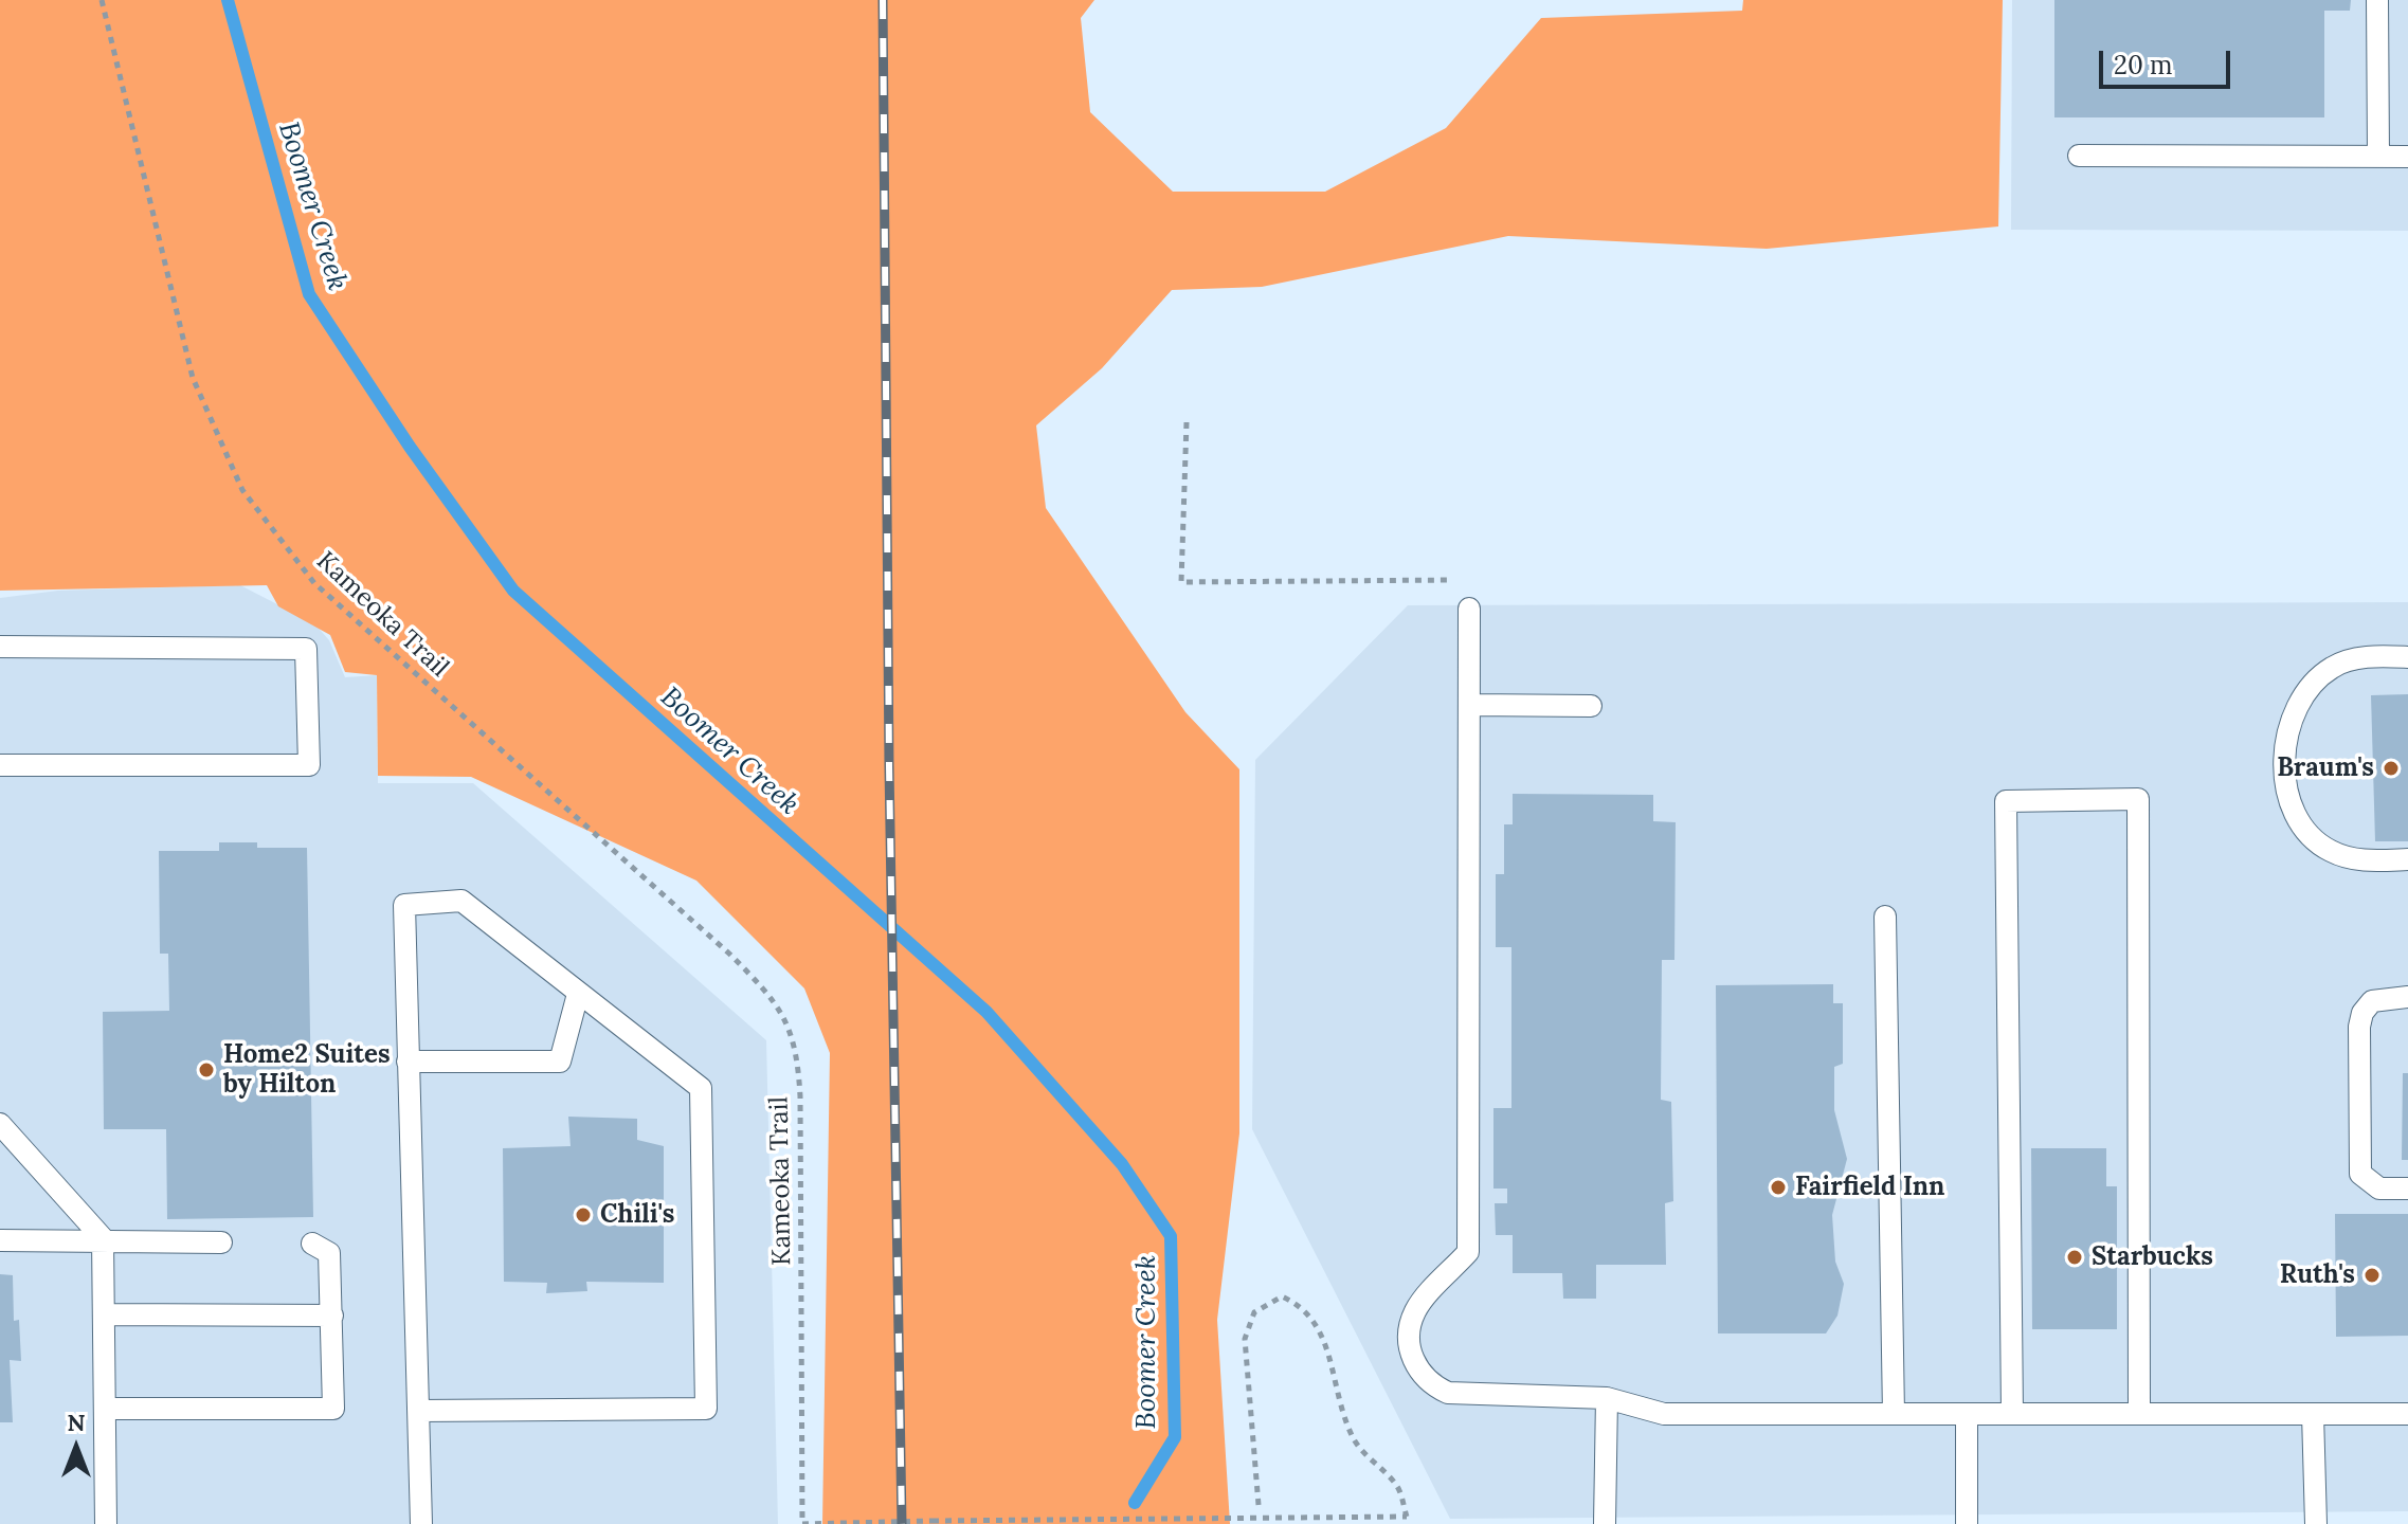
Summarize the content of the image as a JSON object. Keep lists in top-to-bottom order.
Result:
{
  "streets": {
    "path": ["Kameoka Trail"]
  },
  "water": ["Boomer Creek"],
  "places": [
    "Braum's",
    "Home2 Suites by Hilton",
    "Fairfield Inn",
    "Chili's",
    "Starbucks",
    "Ruth's"
  ],
  "scale_bar": "20 m",
  "north": "top"
}
